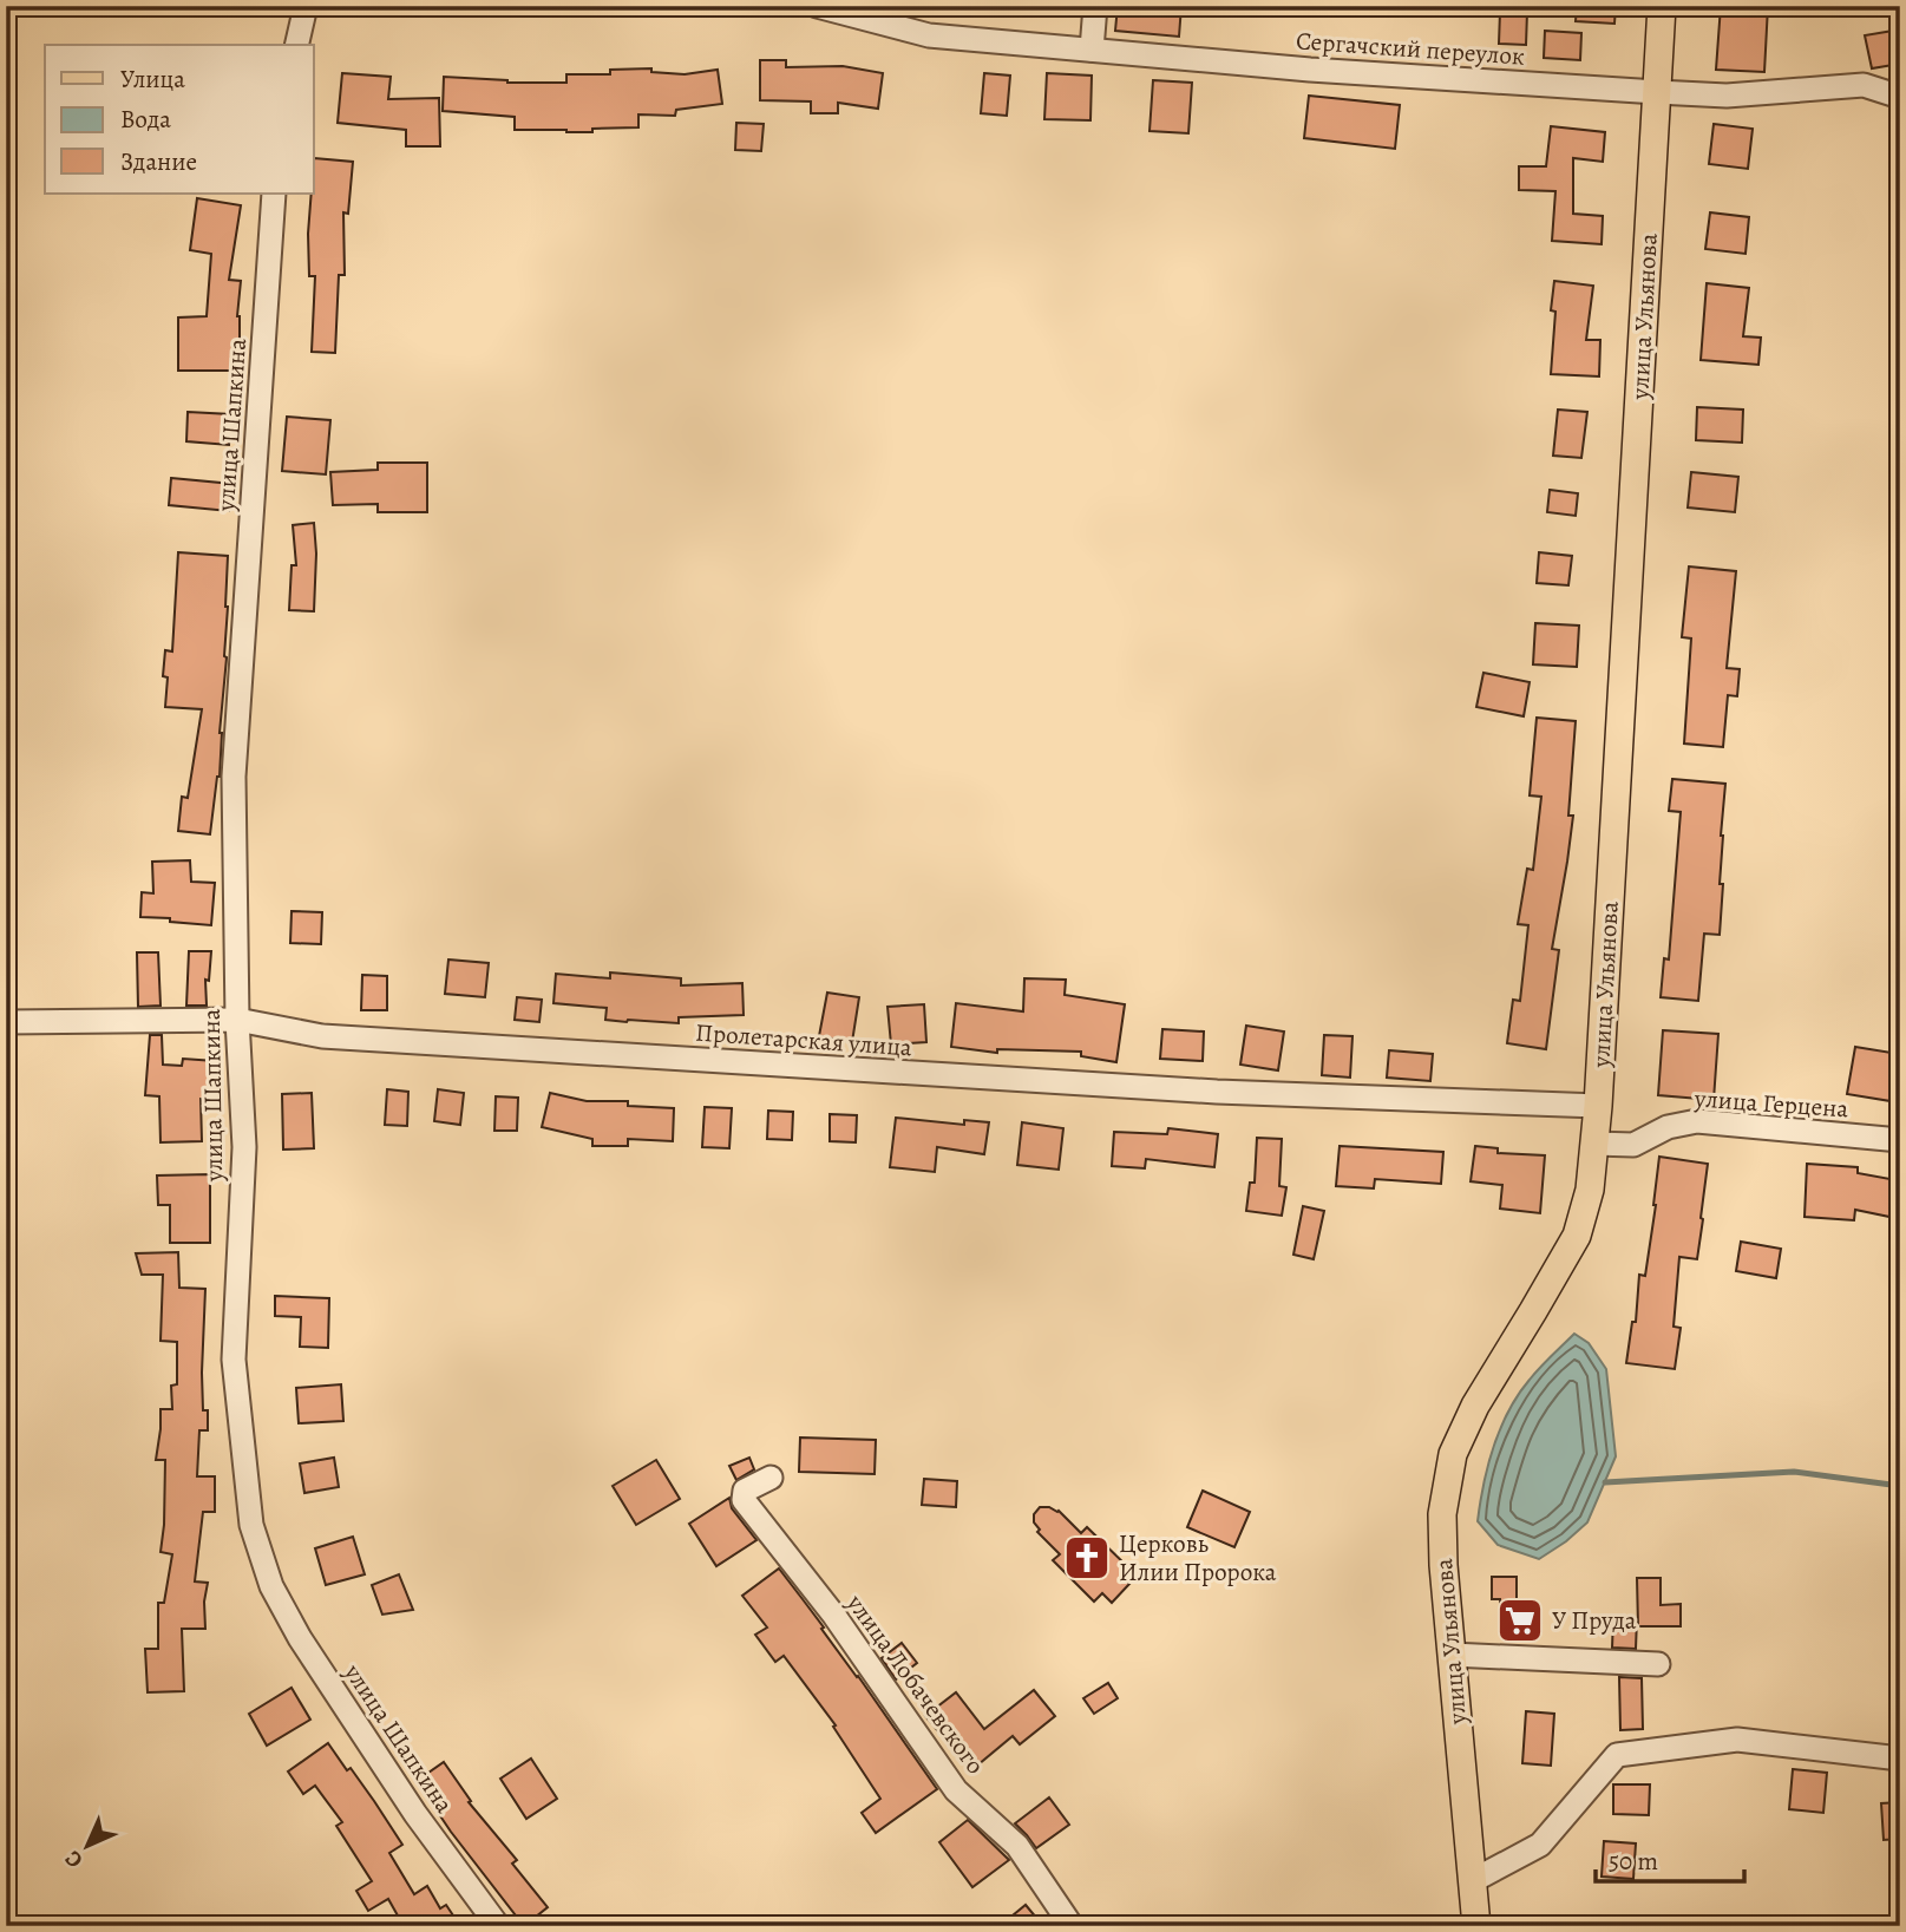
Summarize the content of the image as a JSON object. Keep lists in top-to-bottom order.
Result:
{
  "streets": {
    "main road": ["улица Ульянова"],
    "street": [
      "Сергачский переулок",
      "улица Шапкина",
      "Пролетарская улица",
      "улица Герцена",
      "улица Лобачевского"
    ]
  },
  "crossings": [
    ["Сергачский переулок", "улица Ульянова"],
    ["улица Ульянова", "Пролетарская улица"],
    ["улица Ульянова", "улица Герцена"],
    ["улица Шапкина", "Пролетарская улица"]
  ],
  "places": {
    "church": ["Церковь Илии Пророка"],
    "supermarket": ["У Пруда"]
  },
  "legend": ["Улица", "Вода", "Здание"],
  "scale_bar": "50 m",
  "north": "bottom left"
}
